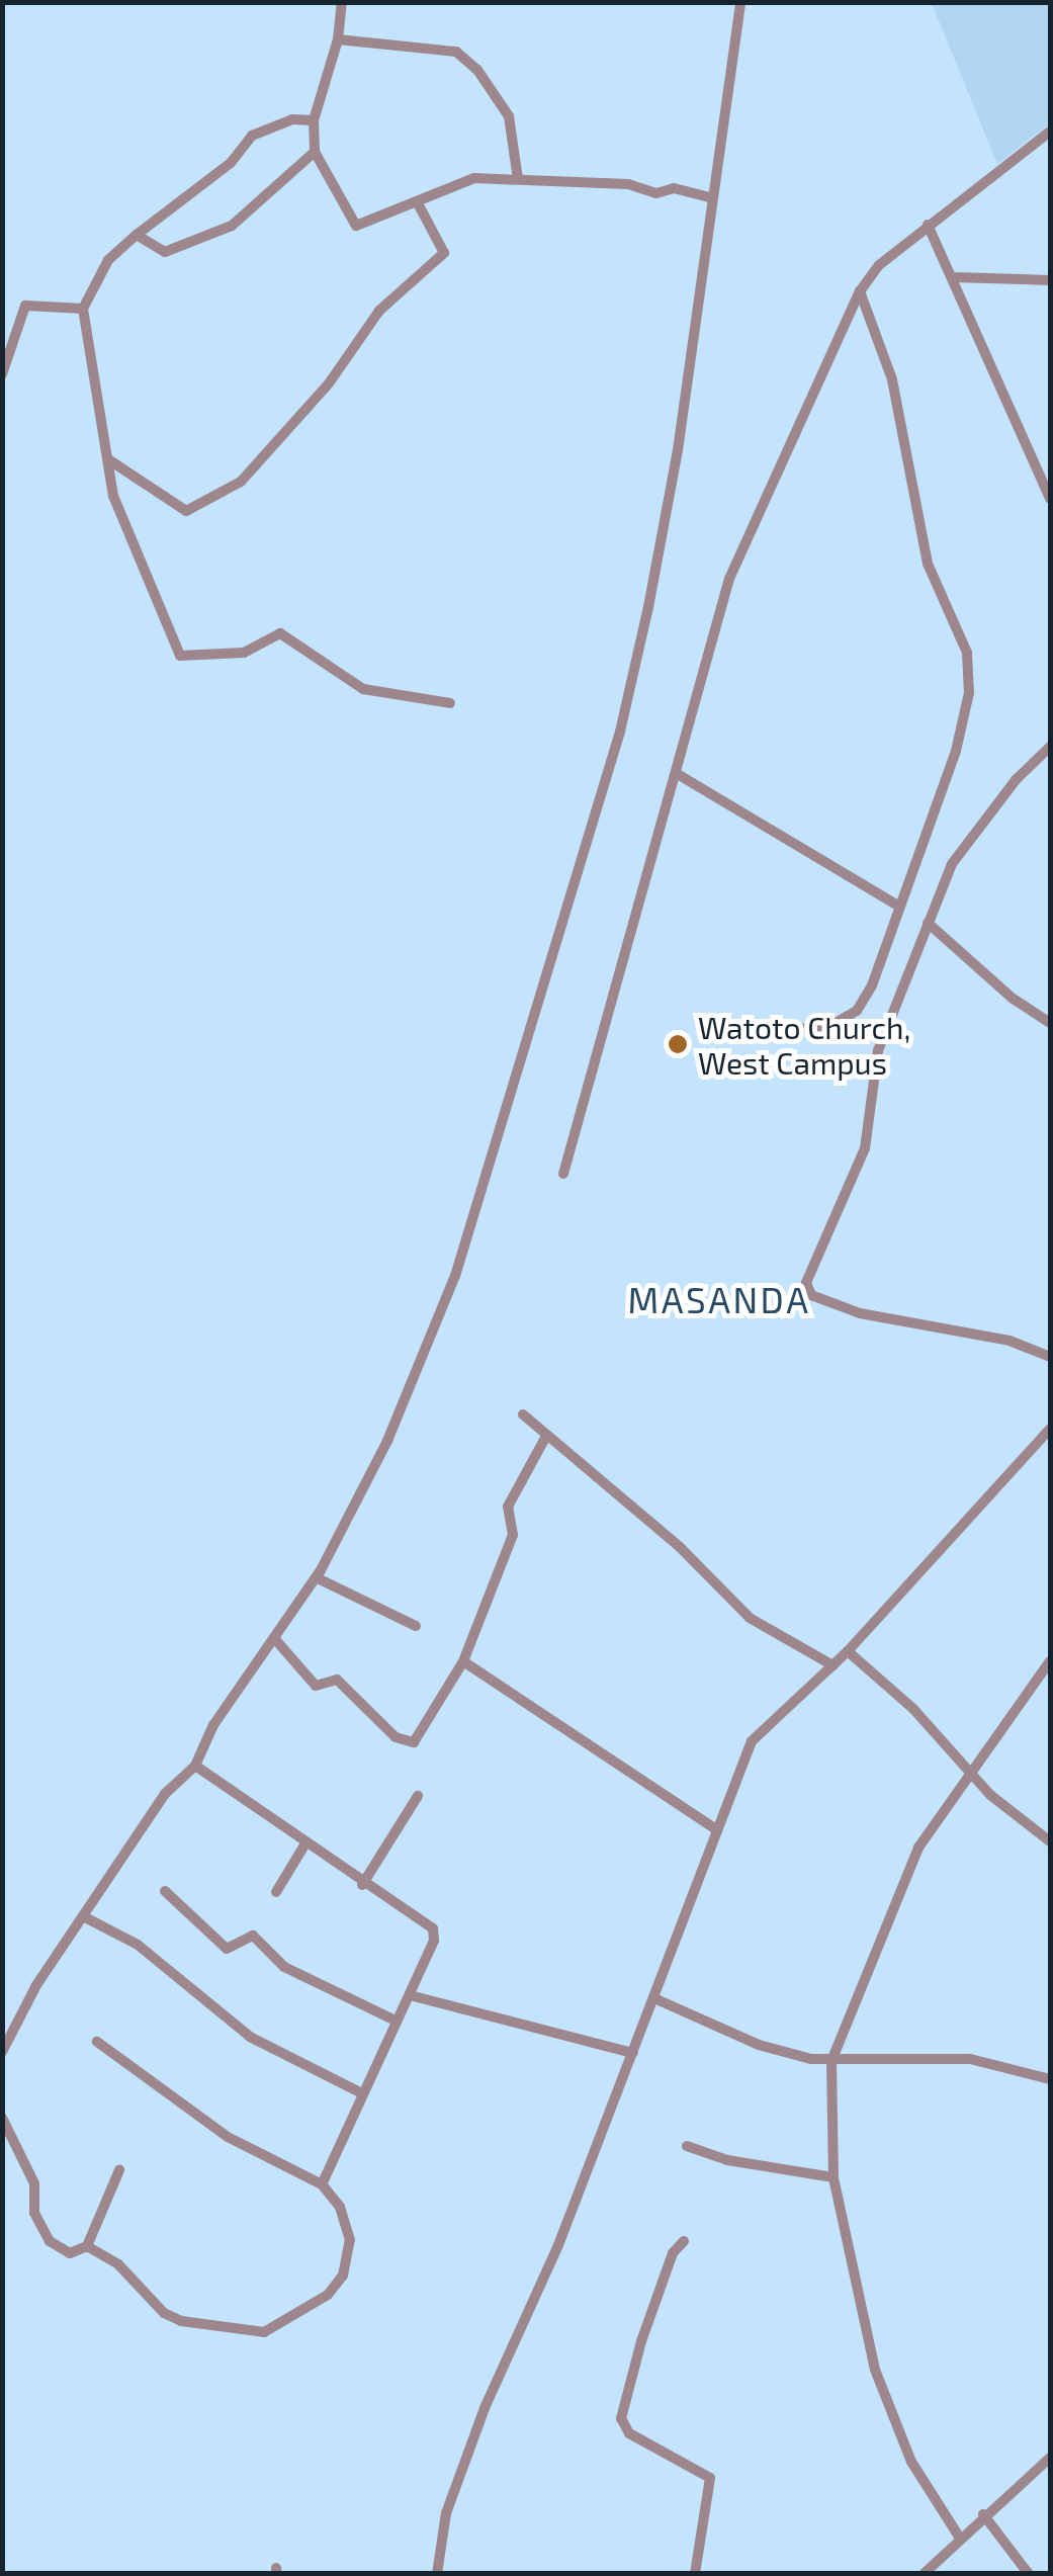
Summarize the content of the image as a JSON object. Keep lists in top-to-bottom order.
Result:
{
  "districts": ["MASANDA"],
  "places": ["Watoto Church, West Campus"]
}
